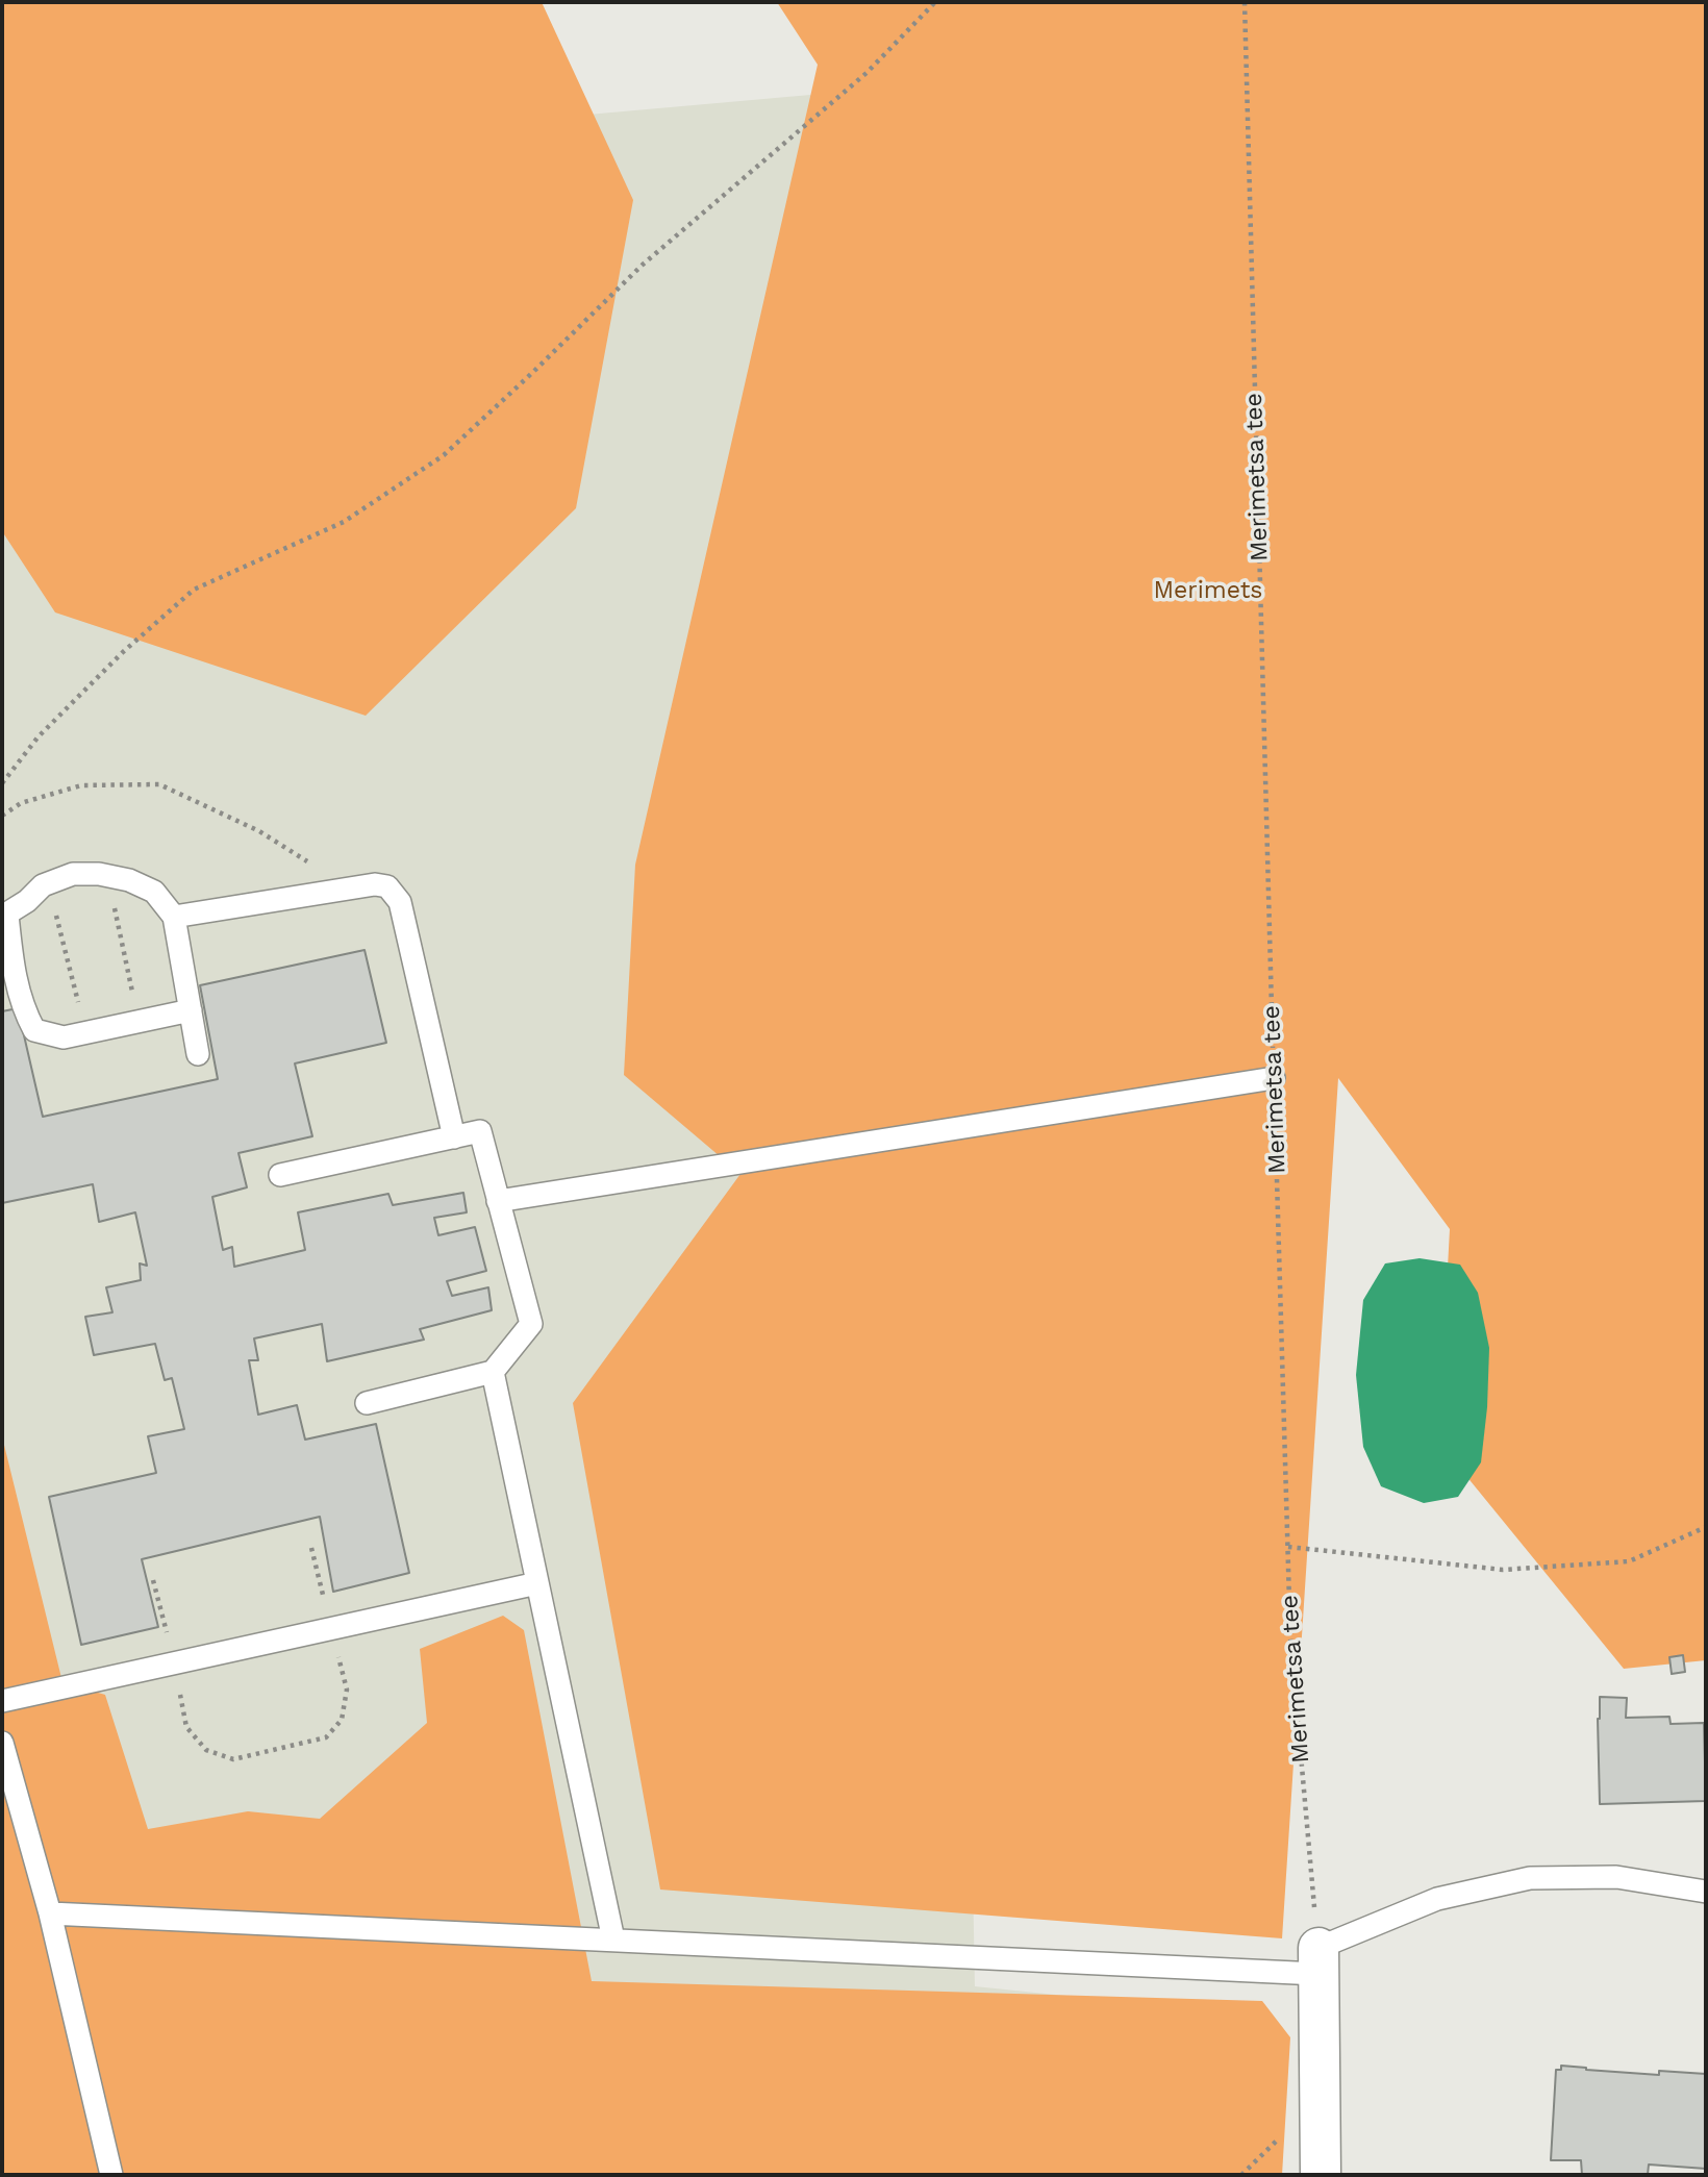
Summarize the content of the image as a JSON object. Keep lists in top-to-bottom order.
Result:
{
  "streets": {
    "path": ["Merimetsa tee"]
  },
  "parks": ["Merimets"]
}
